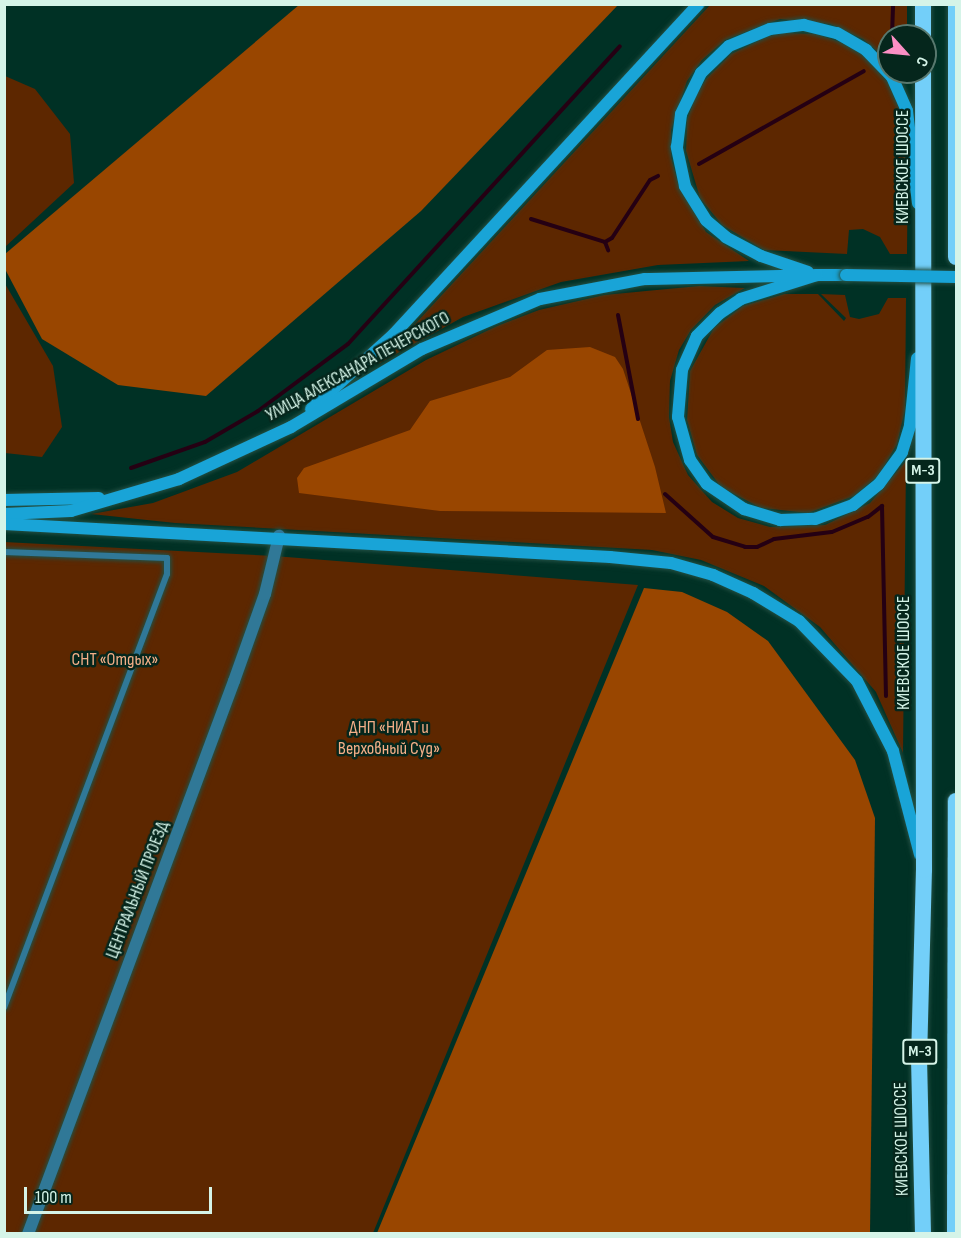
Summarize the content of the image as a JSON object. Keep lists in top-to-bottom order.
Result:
{
  "streets": {
    "highway": ["КИЕВСКОЕ ШОССЕ", "М-3"],
    "main road": ["УЛИЦА АЛЕКСАНДРА ПЕЧЕРСКОГО"],
    "street": ["ЦЕНТРАЛЬНЫЙ ПРОЕЗД"]
  },
  "parks": ["СНТ «Отдых»", "ДНП «НИАТ и Верховный Суд»"],
  "scale_bar": "100 m",
  "north": "bottom right"
}
